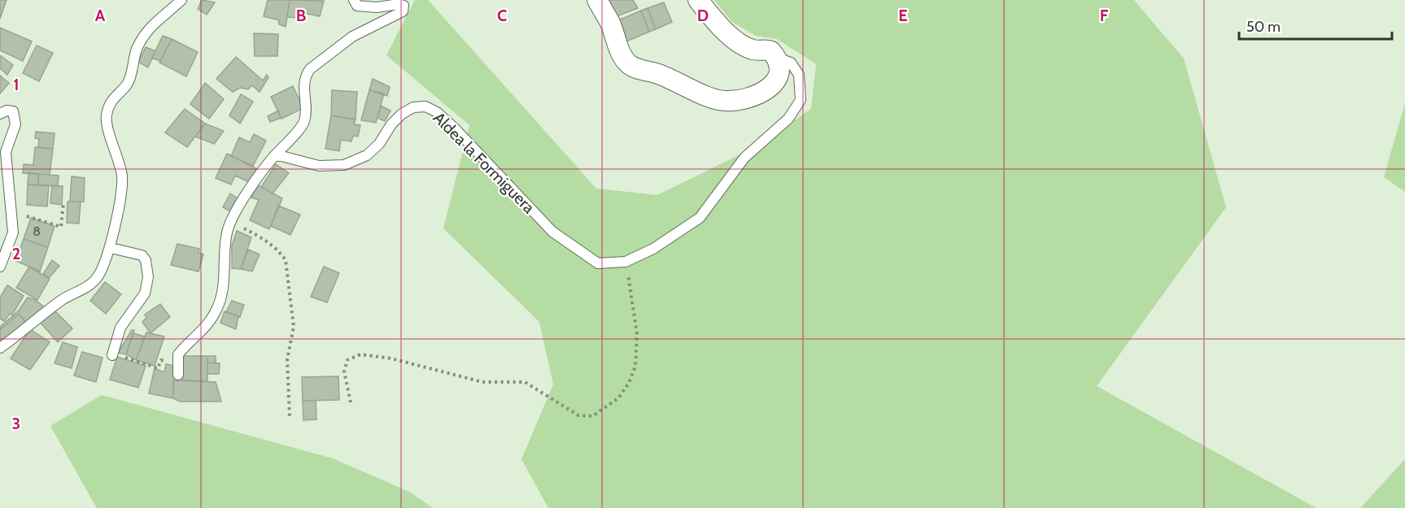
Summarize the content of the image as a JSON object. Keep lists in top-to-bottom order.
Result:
{
  "streets": {
    "street": ["Aldea la Formiguera"]
  },
  "house_numbers": ["8"],
  "scale_bar": "50 m",
  "grid": {
    "columns": [
      "A",
      "B",
      "C",
      "D",
      "E",
      "F"
    ],
    "rows": ["1", "2", "3"]
  }
}
